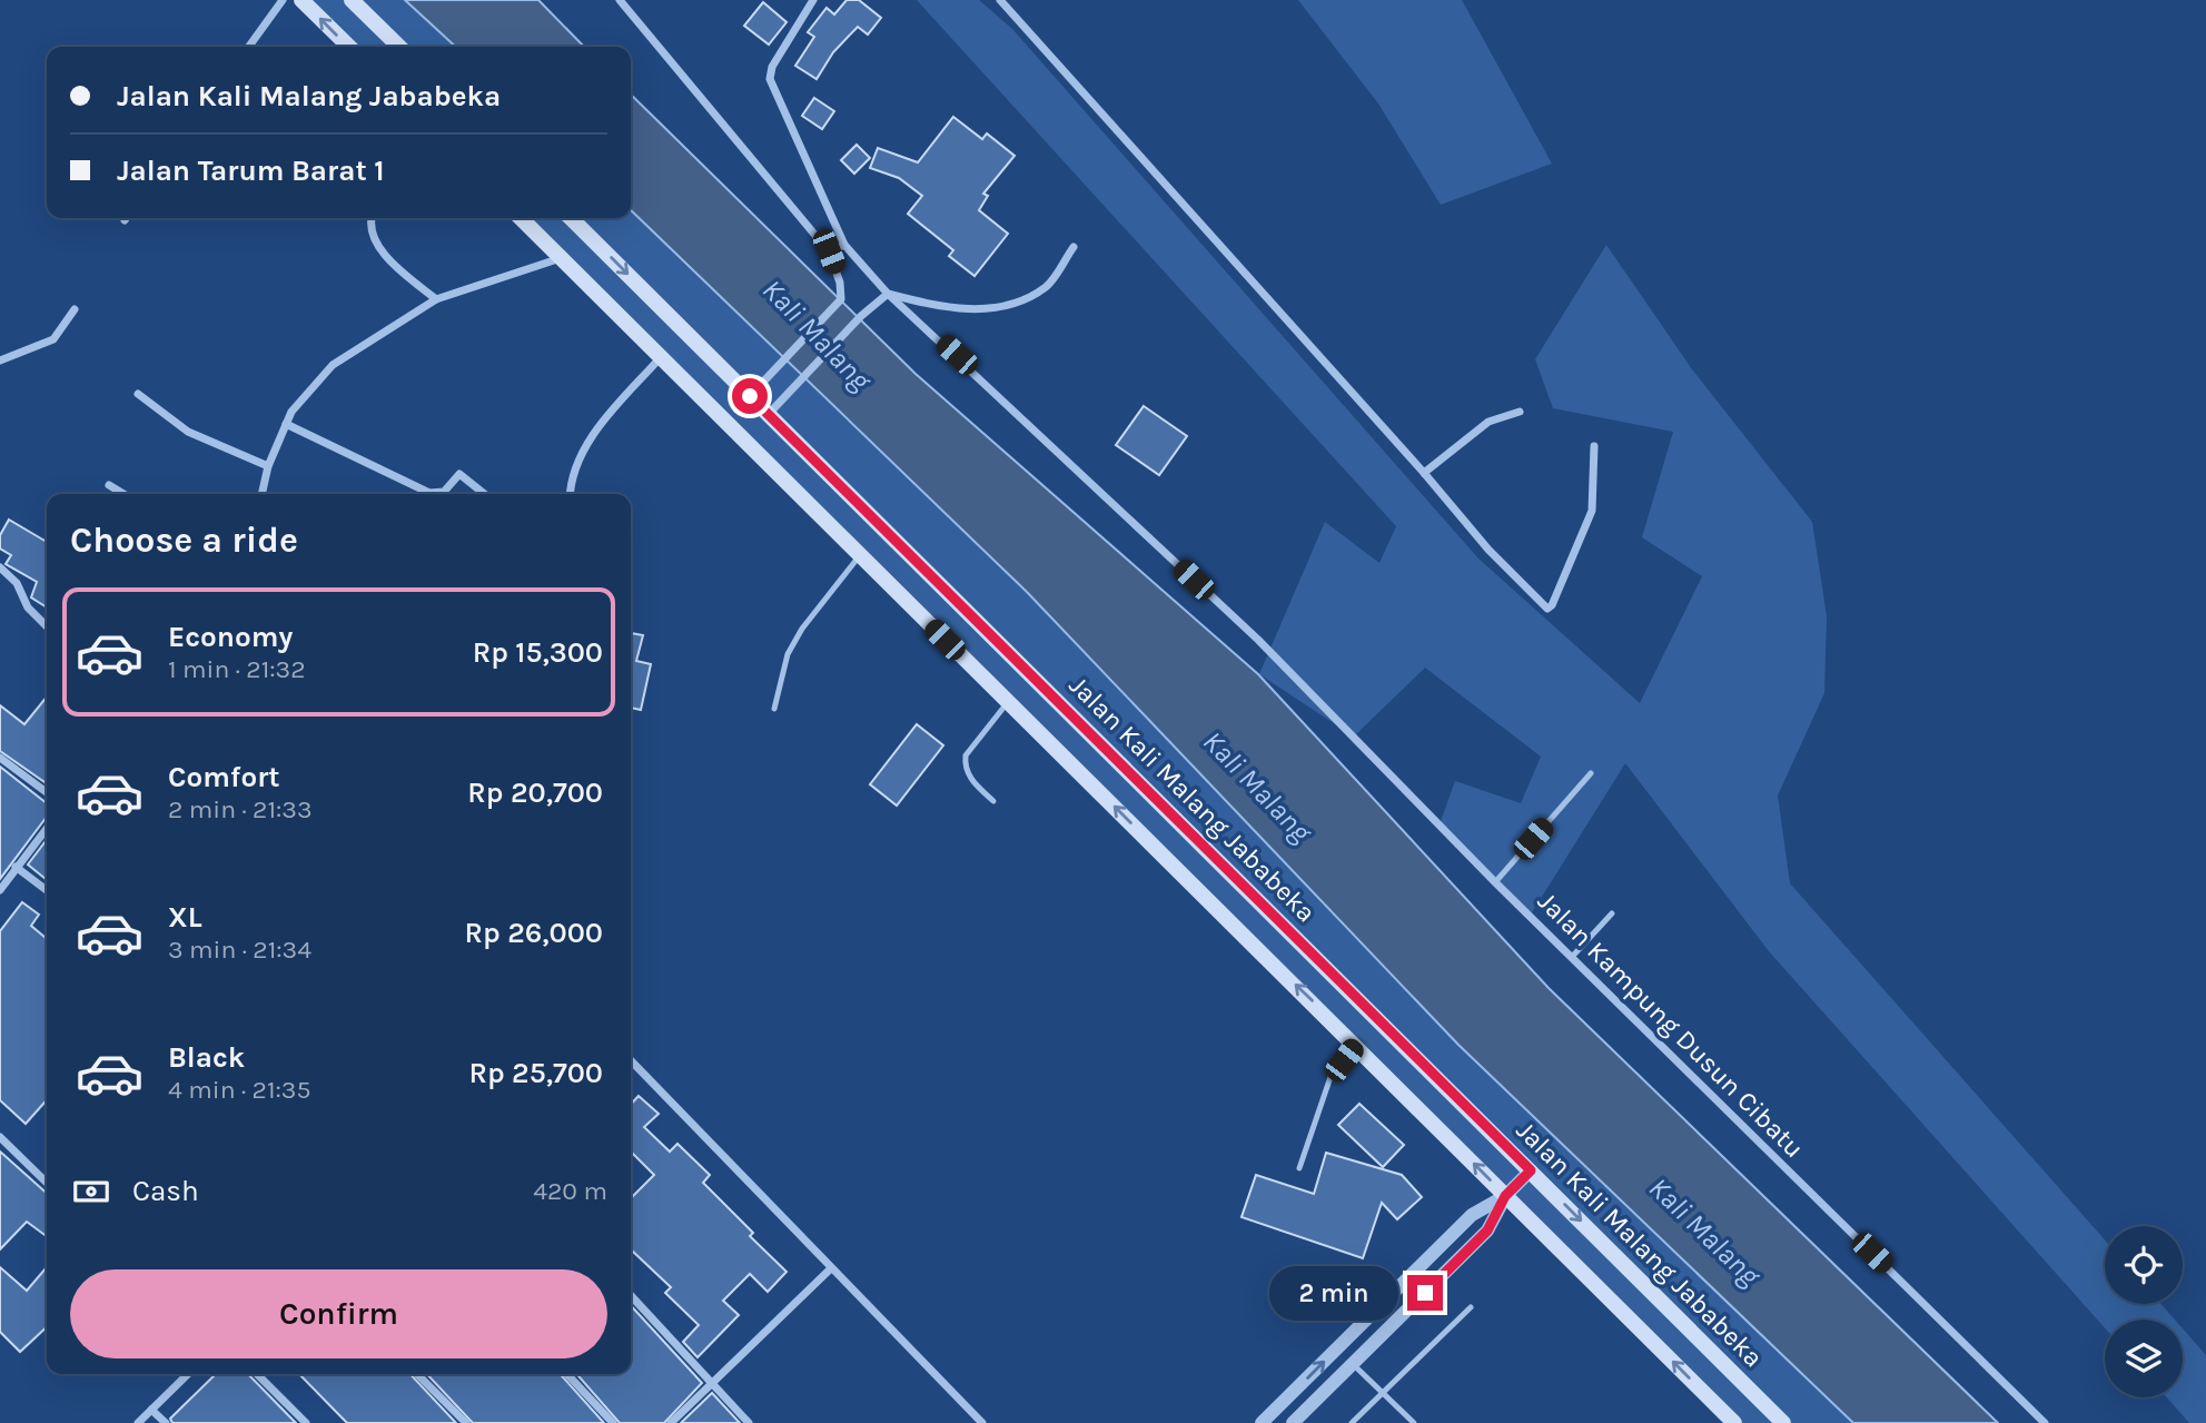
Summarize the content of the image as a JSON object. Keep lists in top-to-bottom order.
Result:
{
  "streets": {
    "main road": ["Jalan Kali Malang Jababeka"],
    "street": ["Jalan Kampung Dusun Cibatu"]
  },
  "water": ["Kali Malang"],
  "page": {
    "banner": ["Jalan Kali Malang Jababeka", "Jalan Tarum Barat 1"],
    "heading": "Choose a ride",
    "list": [
      {
        "name": "Economy",
        "note": "1 min · 21:32",
        "value": "Rp 15,300"
      },
      {
        "name": "Comfort",
        "note": "2 min · 21:33",
        "value": "Rp 20,700"
      },
      {
        "name": "XL",
        "note": "3 min · 21:34",
        "value": "Rp 26,000"
      },
      {
        "name": "Black",
        "note": "4 min · 21:35",
        "value": "Rp 25,700"
      }
    ],
    "pay": ["Cash", "420 m"],
    "buttons": "Confirm",
    "bubble": "2 min"
  }
}
